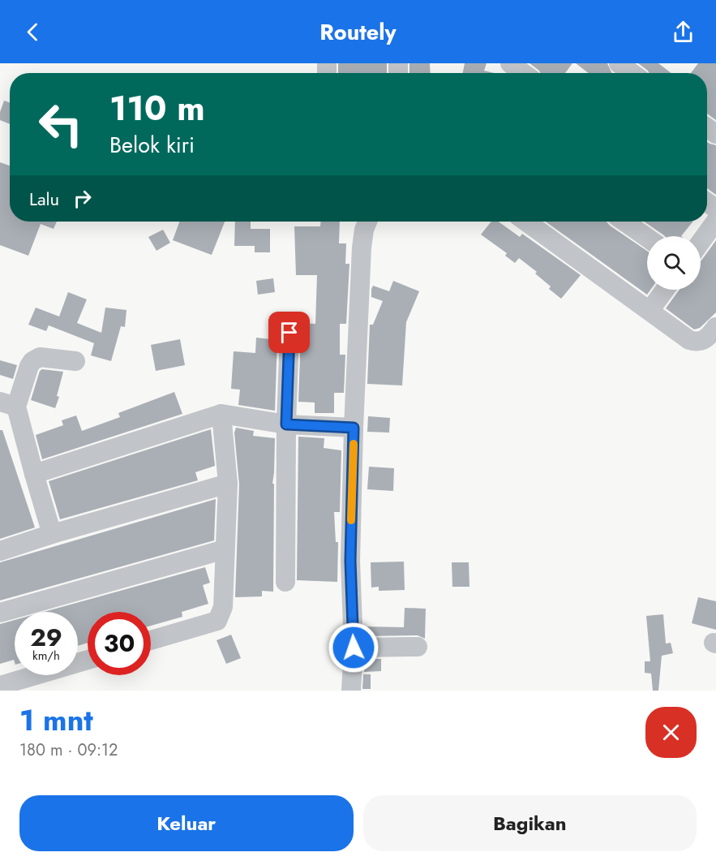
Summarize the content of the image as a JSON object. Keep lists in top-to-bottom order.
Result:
{
  "page": {
    "header": "Routely",
    "turn": ["110 m", "Belok kiri"],
    "then": "Lalu",
    "speed": "29 km/h",
    "limit": "30",
    "heading": ["1 mnt", "180 m · 09:12"],
    "buttons": ["Keluar", "Bagikan"]
  }
}
